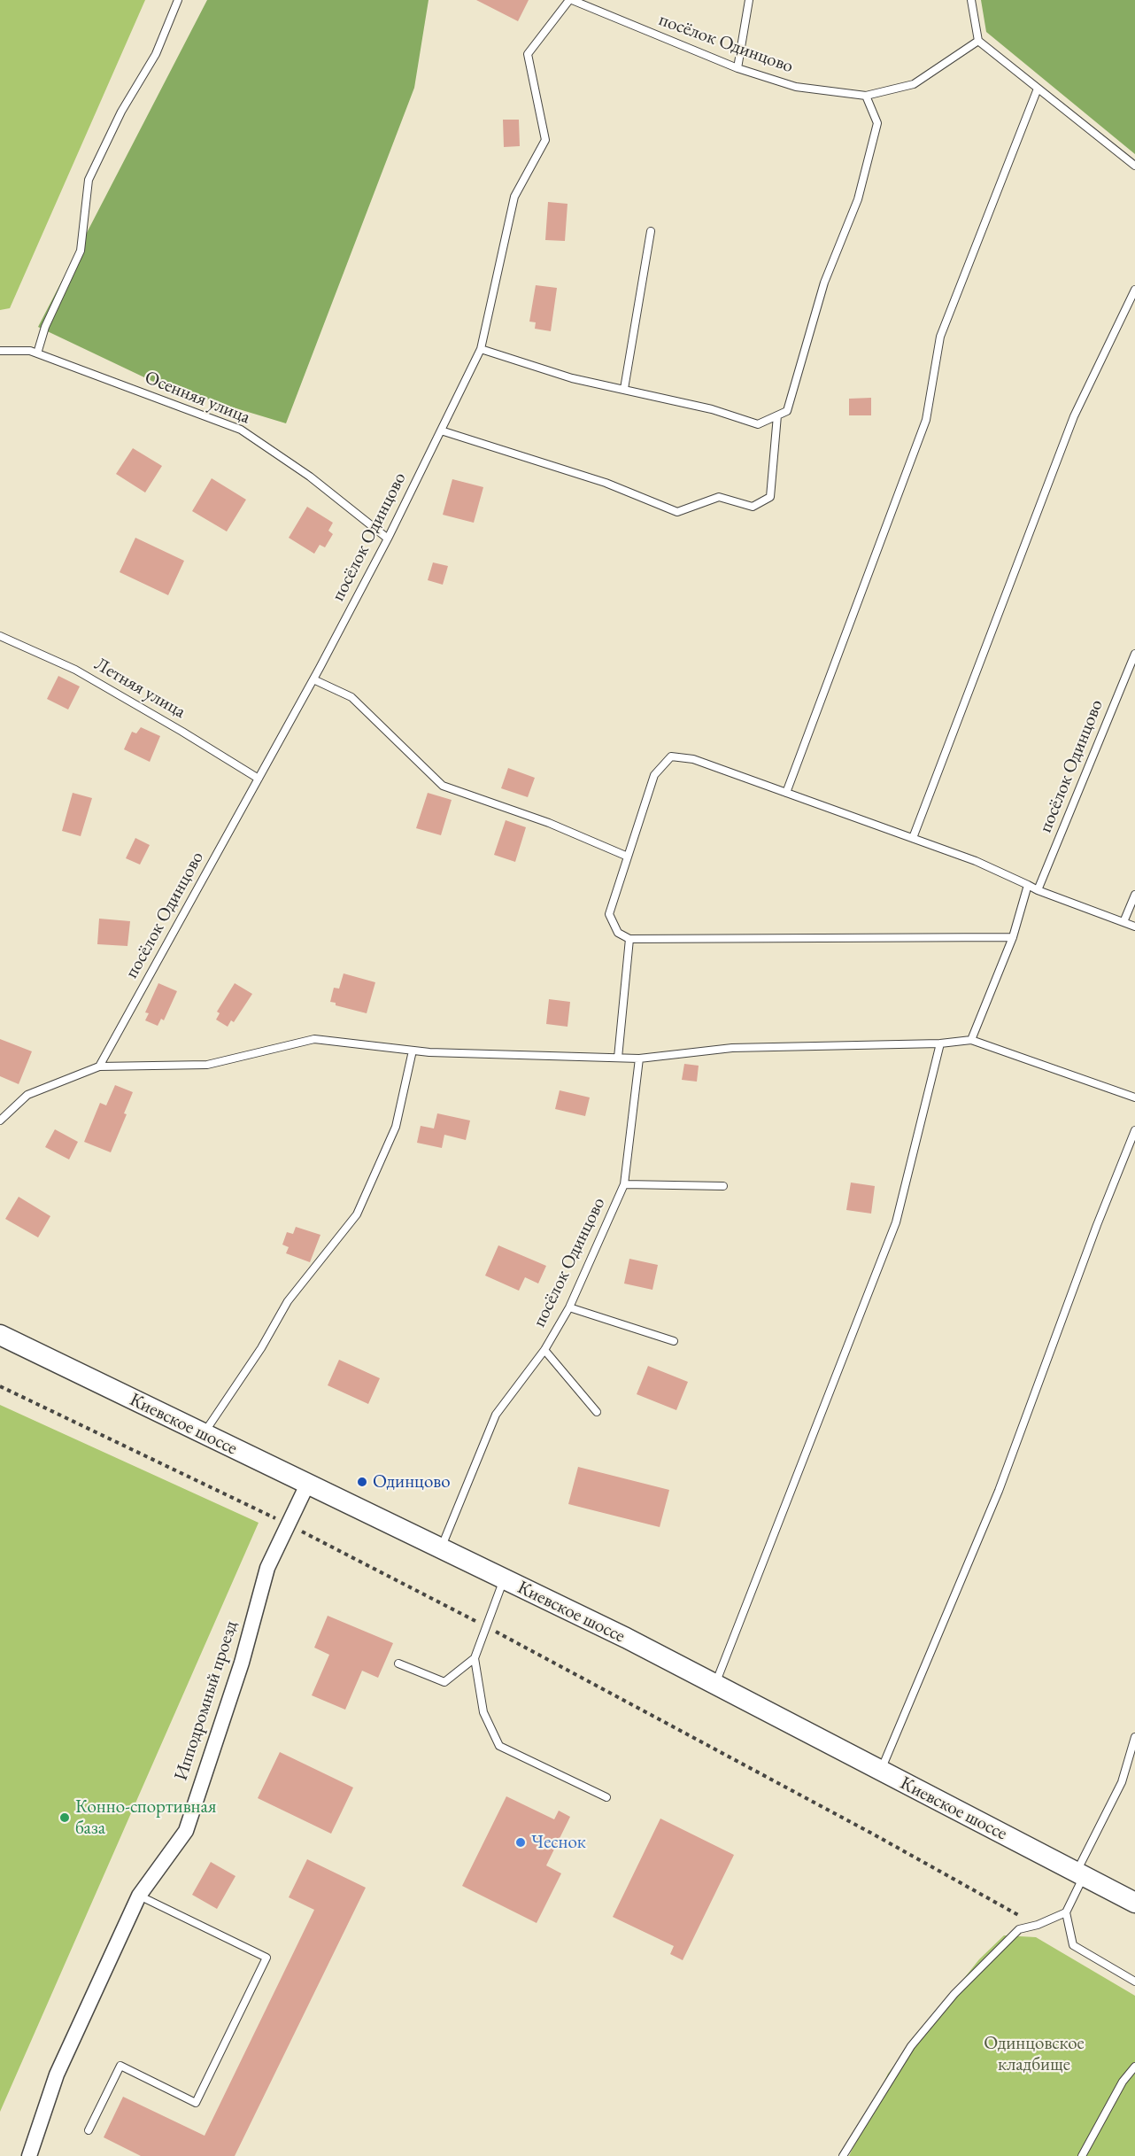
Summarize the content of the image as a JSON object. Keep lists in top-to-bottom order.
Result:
{
  "streets": {
    "main road": ["Киевское шоссе"],
    "street": ["Ипподромный проезд"],
    "lane": ["посёлок Одинцово", "Осенняя улица", "Летняя улица"]
  },
  "crossings": [
    ["посёлок Одинцово", "Осенняя улица"],
    ["посёлок Одинцово", "Летняя улица"],
    ["посёлок Одинцово", "Киевское шоссе"],
    ["Киевское шоссе", "Ипподромный проезд"]
  ],
  "parks": ["Одинцовское кладбище"],
  "places": ["Одинцово", "Конно-спортивная база", "Чеснок"]
}
